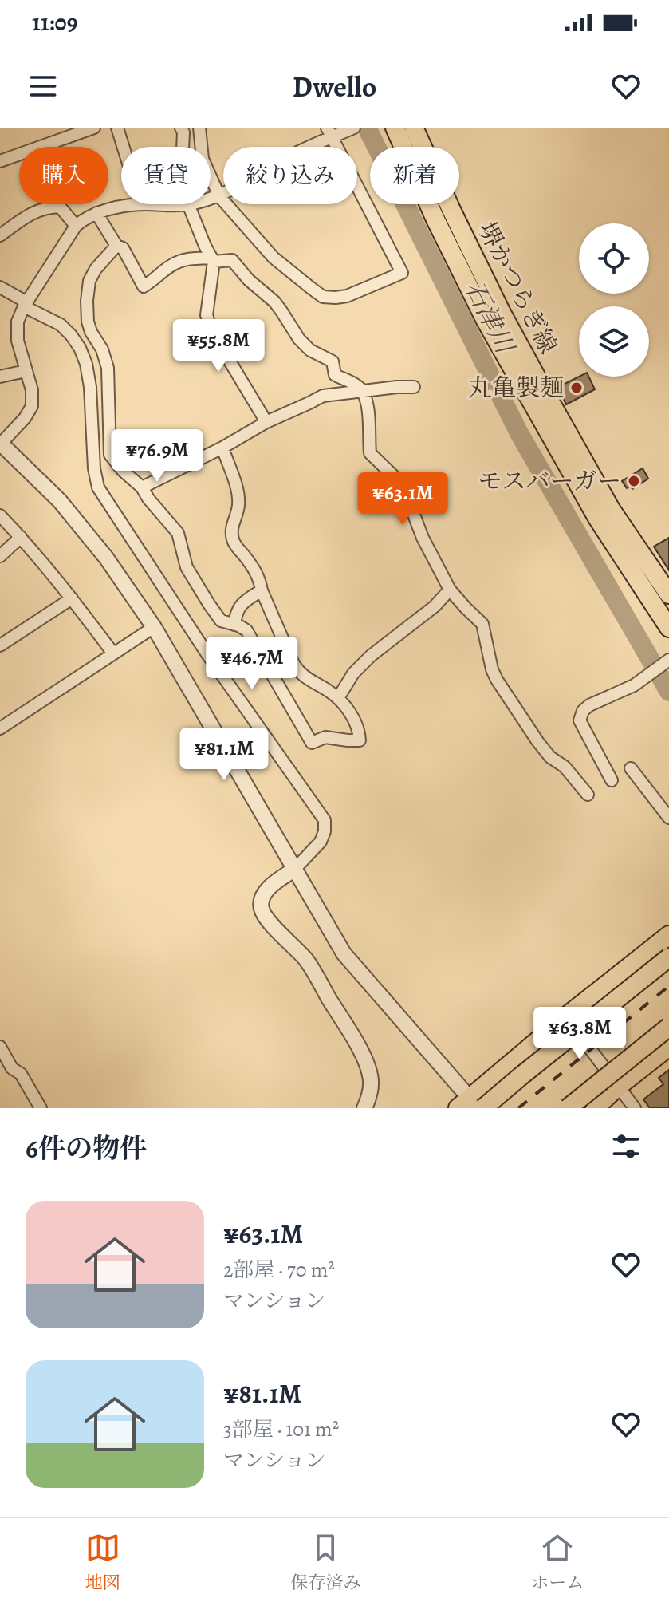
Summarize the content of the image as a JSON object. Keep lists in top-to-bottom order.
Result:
{
  "streets": {
    "main road": ["堺かつらぎ線"]
  },
  "water": ["石津川"],
  "places": ["丸亀製麺", "モスバーガー"],
  "page": {
    "status": "11:09",
    "header": "Dwello",
    "chip": [
      "購入",
      "賃貸",
      "絞り込み",
      "新着"
    ],
    "price": [
      "¥55.8M",
      "¥76.9M",
      "¥63.1M",
      "¥46.7M",
      "¥81.1M",
      "¥63.8M"
    ],
    "heading": "6件の物件",
    "list": [
      {
        "name": "¥63.1M",
        "note": "2部屋 · 70 m² · マンション"
      },
      {
        "name": "¥81.1M",
        "note": "3部屋 · 101 m² · マンション"
      }
    ],
    "tabs": ["地図", "保存済み", "ホーム"]
  }
}
